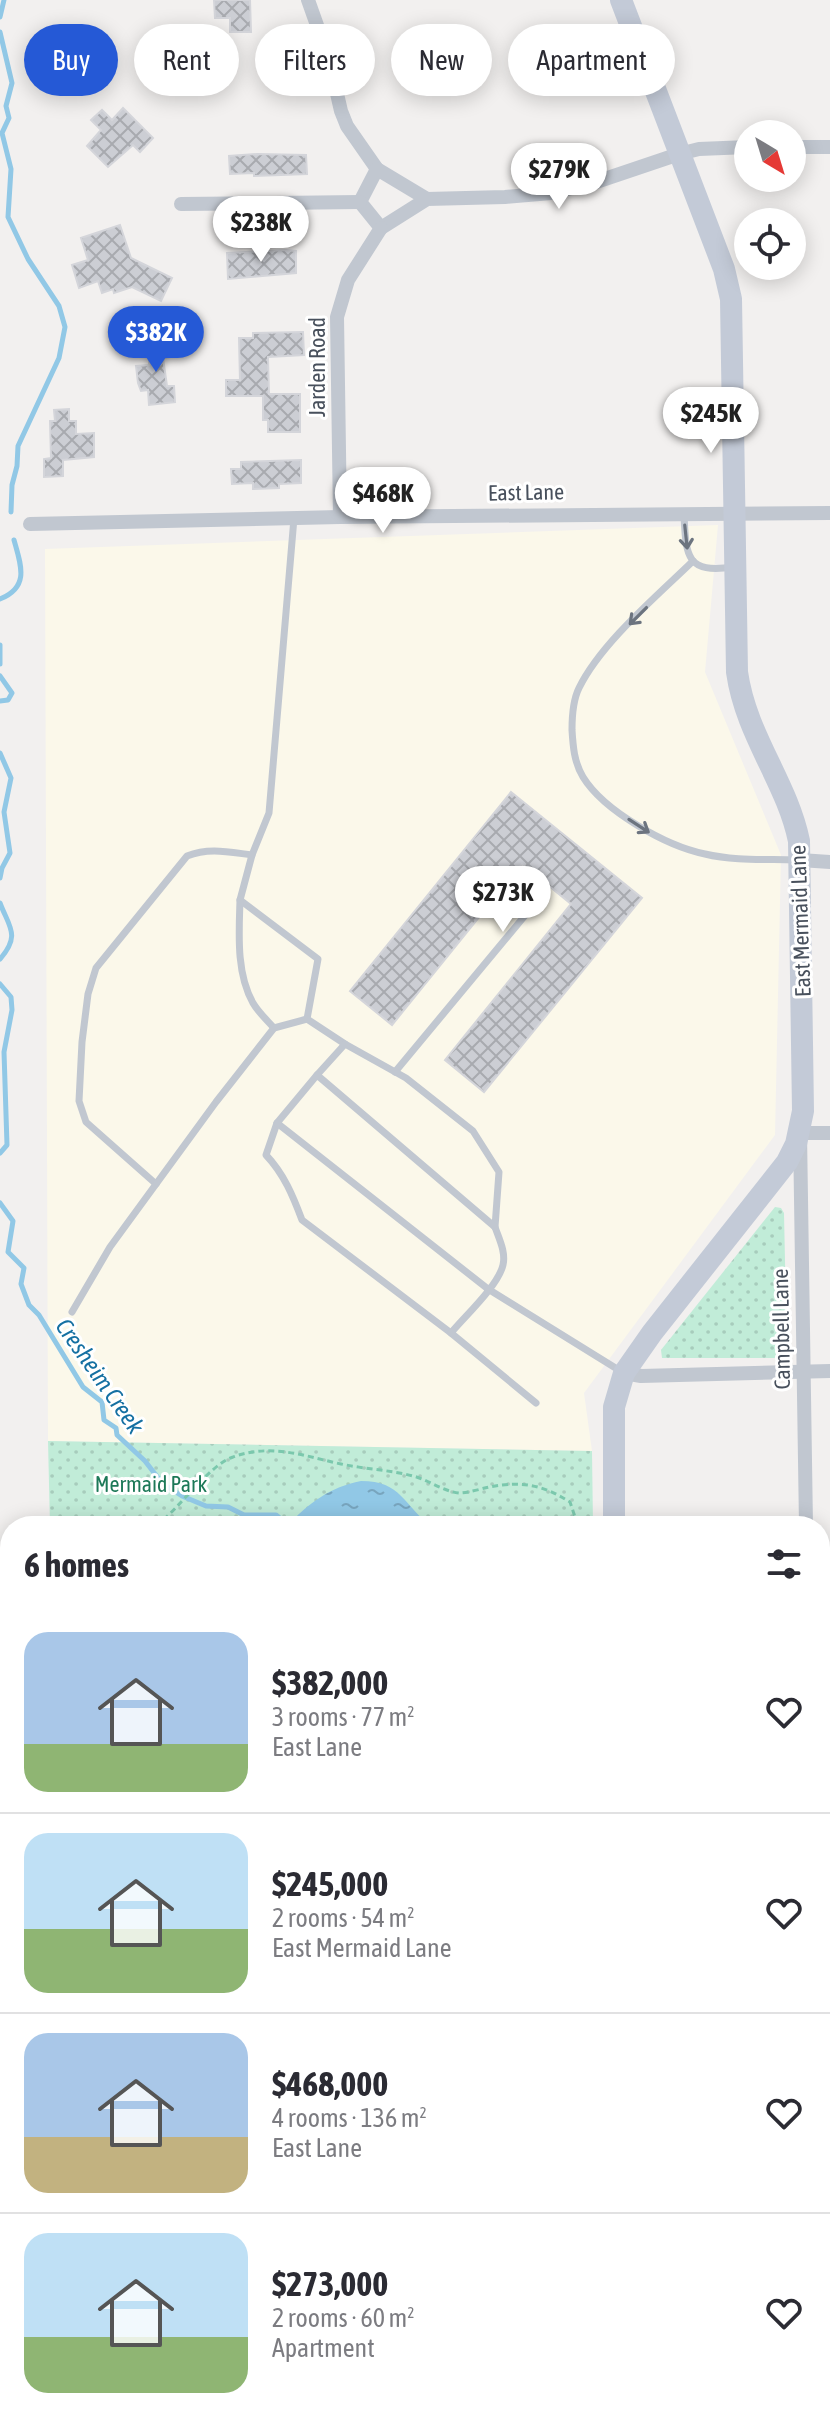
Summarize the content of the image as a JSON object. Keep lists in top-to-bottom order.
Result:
{
  "streets": {
    "main road": ["East Mermaid Lane"],
    "street": ["Jarden Road", "East Lane", "Campbell Lane"]
  },
  "crossings": [
    ["Jarden Road", "East Lane"],
    ["East Lane", "East Mermaid Lane"],
    ["East Mermaid Lane", "Campbell Lane"]
  ],
  "water": ["Cresheim Creek"],
  "parks": ["Mermaid Park"],
  "north": "bottom right",
  "page": {
    "chip": [
      "Buy",
      "Rent",
      "Filters",
      "New",
      "Apartment"
    ],
    "price": [
      "$279K",
      "$238K",
      "$382K",
      "$245K",
      "$468K",
      "$273K"
    ],
    "heading": "6 homes",
    "list": [
      {
        "name": "$382,000",
        "note": "3 rooms · 77 m² · East Lane"
      },
      {
        "name": "$245,000",
        "note": "2 rooms · 54 m² · East Mermaid Lane"
      },
      {
        "name": "$468,000",
        "note": "4 rooms · 136 m² · East Lane"
      },
      {
        "name": "$273,000",
        "note": "2 rooms · 60 m² · Apartment"
      }
    ]
  }
}
